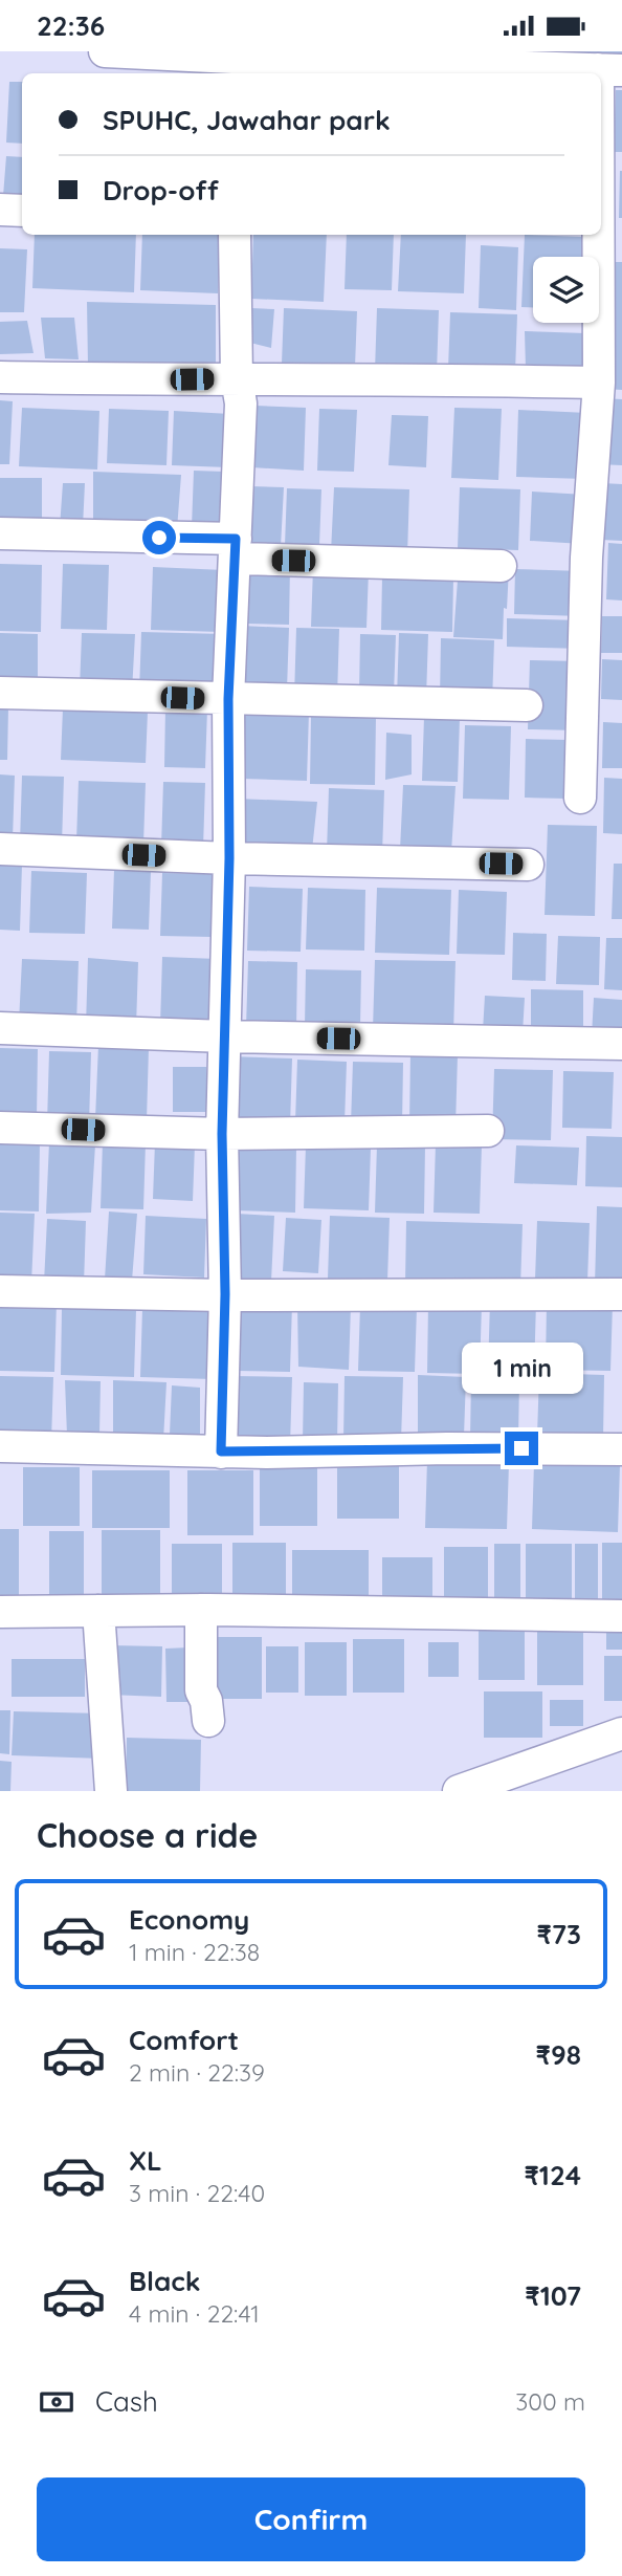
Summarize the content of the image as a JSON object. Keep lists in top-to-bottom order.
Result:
{
  "page": {
    "status": "22:36",
    "banner": ["SPUHC, Jawahar park", "Drop-off"],
    "bubble": "1 min",
    "heading": "Choose a ride",
    "list": [
      {
        "name": "Economy",
        "note": "1 min · 22:38",
        "value": "₹73"
      },
      {
        "name": "Comfort",
        "note": "2 min · 22:39",
        "value": "₹98"
      },
      {
        "name": "XL",
        "note": "3 min · 22:40",
        "value": "₹124"
      },
      {
        "name": "Black",
        "note": "4 min · 22:41",
        "value": "₹107"
      }
    ],
    "pay": ["Cash", "300 m"],
    "buttons": "Confirm"
  }
}
